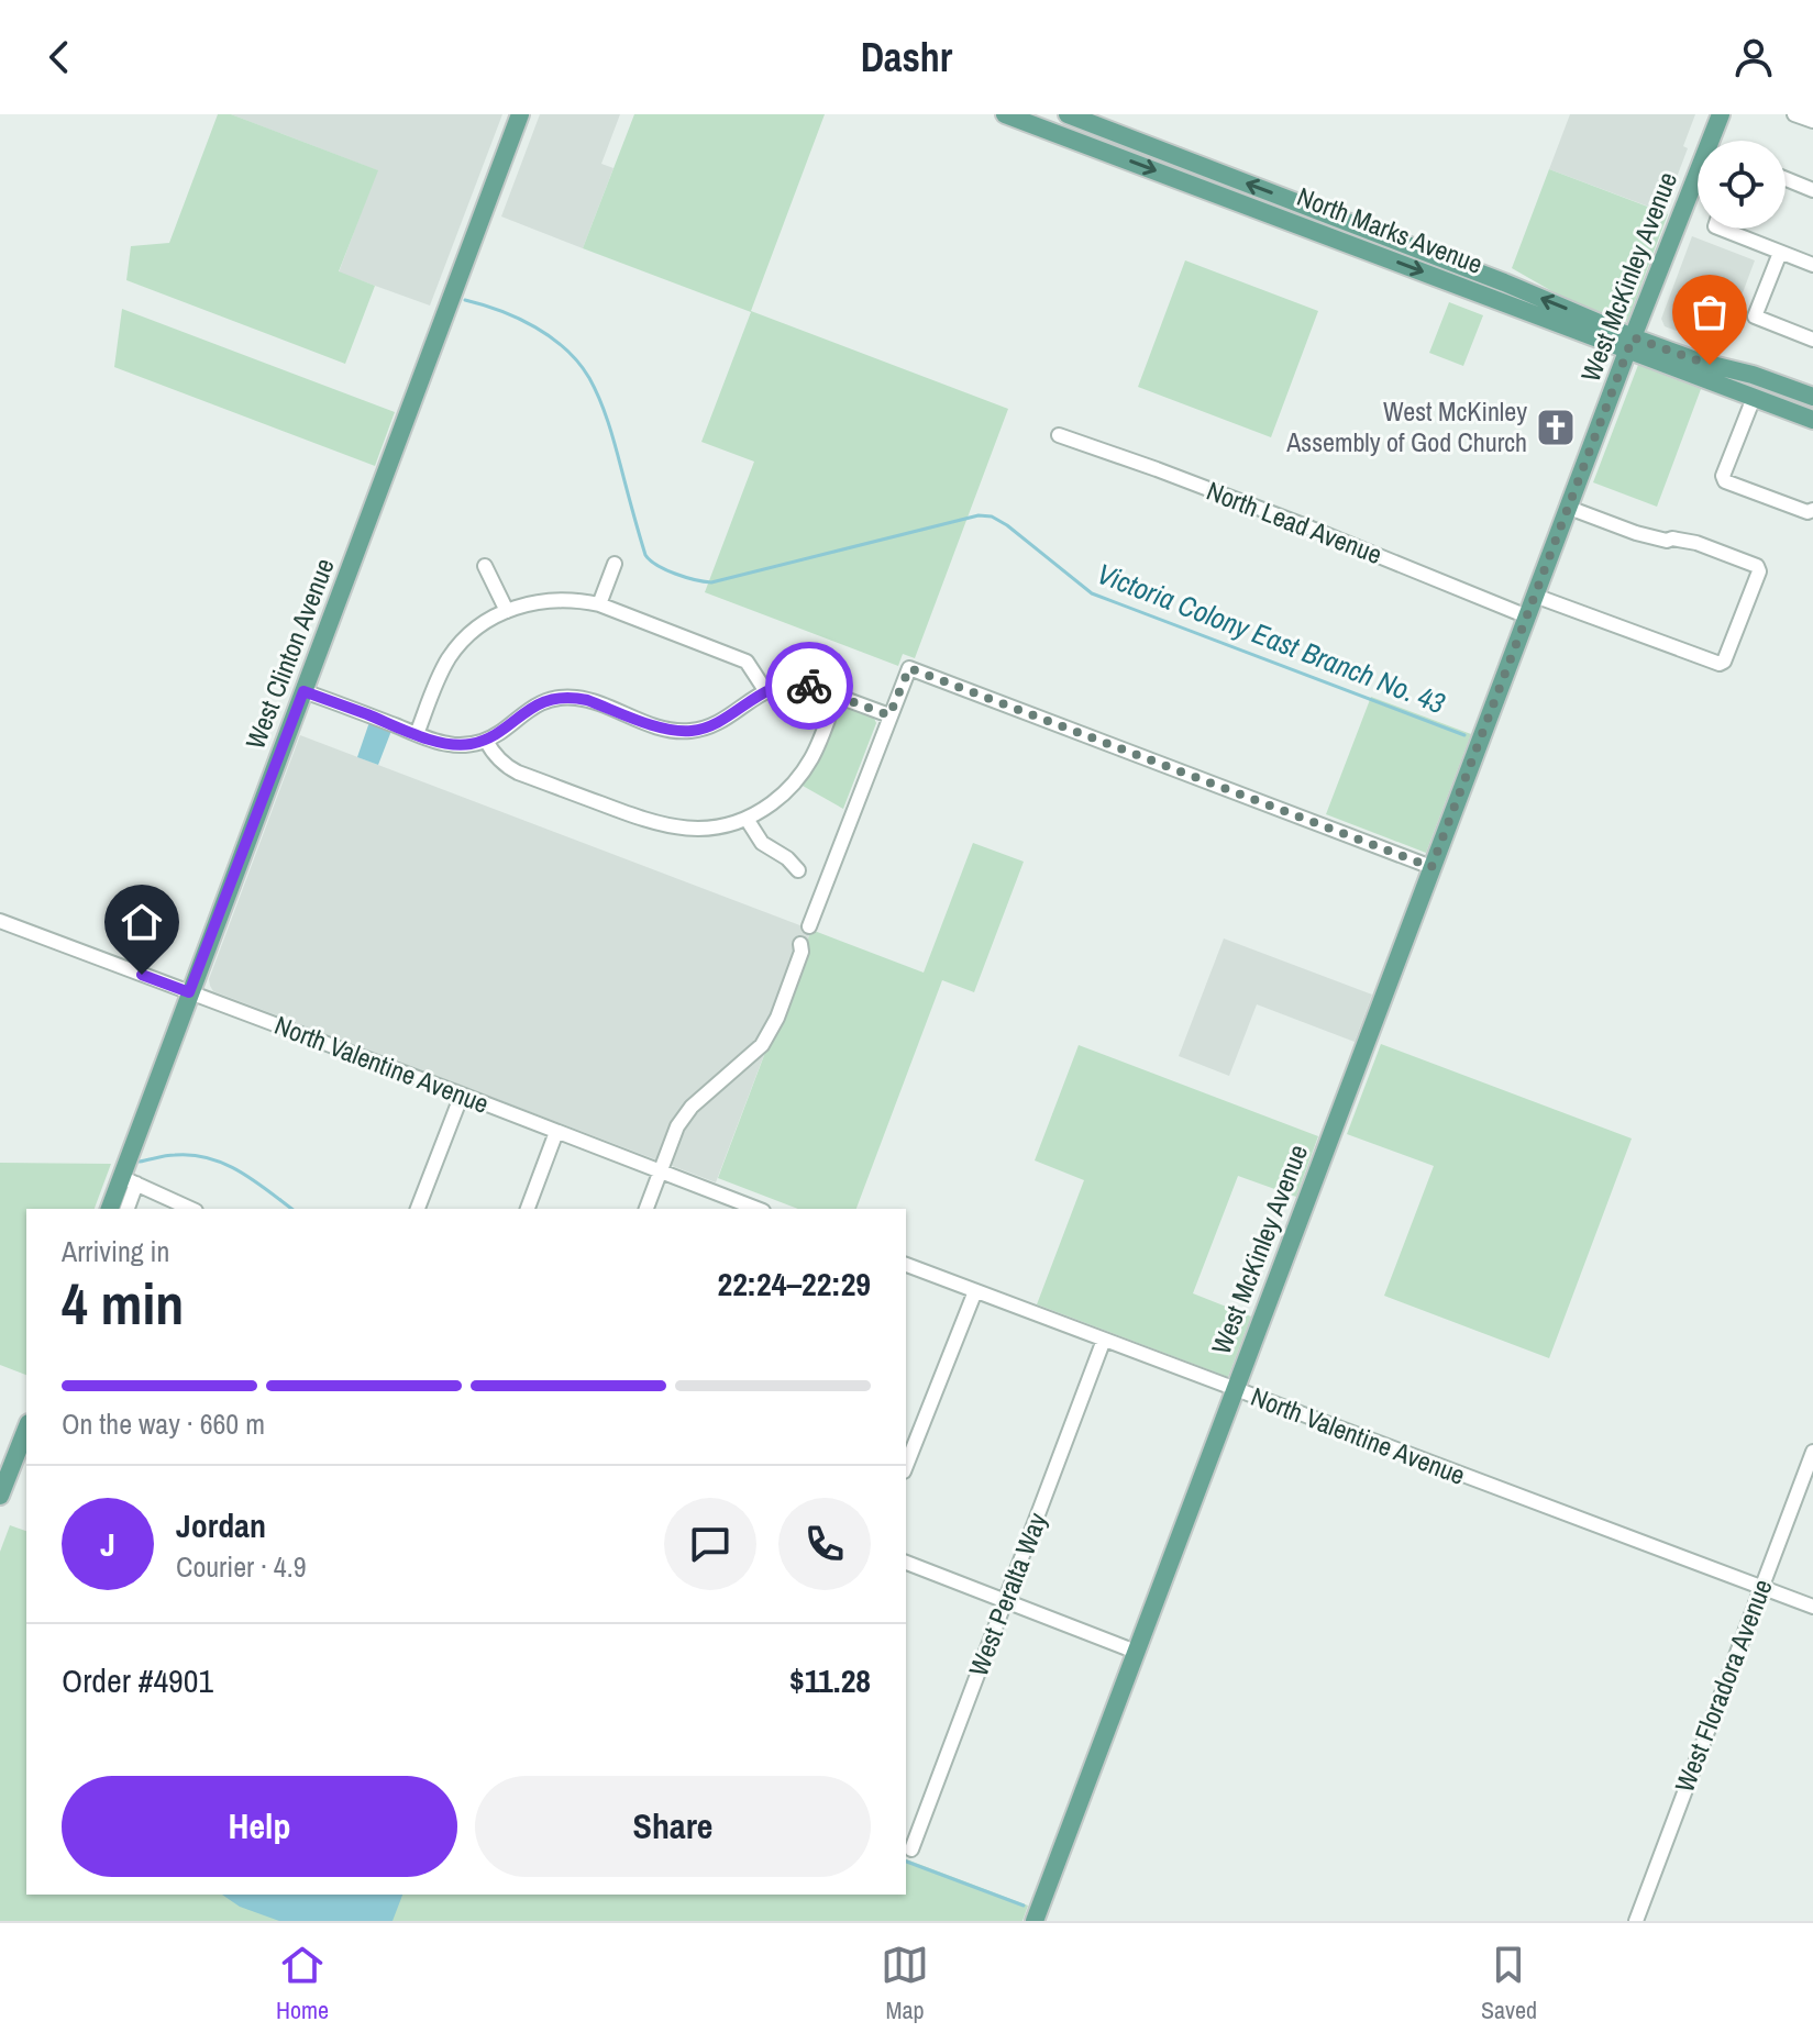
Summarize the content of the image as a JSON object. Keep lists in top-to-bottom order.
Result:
{
  "streets": {
    "main road": ["North Marks Avenue", "West McKinley Avenue", "West Clinton Avenue"],
    "street": [
      "North Lead Avenue",
      "North Valentine Avenue",
      "West Peralta Way",
      "West Floradora Avenue"
    ]
  },
  "crossings": [
    ["North Marks Avenue", "West McKinley Avenue"],
    ["West McKinley Avenue", "North Lead Avenue"],
    ["West McKinley Avenue", "North Valentine Avenue"],
    ["West Clinton Avenue", "North Valentine Avenue"],
    ["North Valentine Avenue", "West Peralta Way"],
    ["North Valentine Avenue", "West Floradora Avenue"]
  ],
  "water": ["Victoria Colony East Branch No. 43"],
  "places": {
    "church": ["West McKinley Assembly of God Church"]
  },
  "page": {
    "header": "Dashr",
    "heading": ["4 min", "Arriving in", "22:24–22:29"],
    "panel": [
      "Jordan",
      "Courier · 4.9",
      "Order #4901",
      "$11.28"
    ],
    "bar": "On the way · 660 m",
    "round": "J",
    "buttons": ["Help", "Share"],
    "tabs": ["Home", "Map", "Saved"]
  }
}
